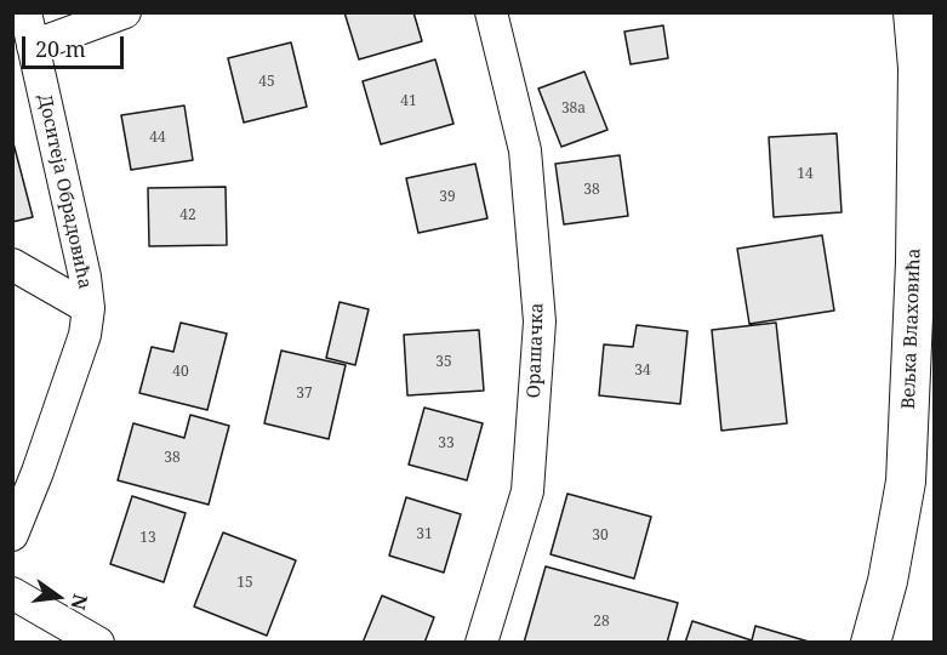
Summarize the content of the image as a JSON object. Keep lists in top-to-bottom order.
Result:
{
  "streets": {
    "street": ["Доситеја Обрадовића", "Вељка Влаховића", "Орашачка"]
  },
  "house_numbers": [
    "45",
    "41",
    "38a",
    "44",
    "14",
    "38",
    "39",
    "42",
    "35",
    "34",
    "40",
    "37",
    "33",
    "38",
    "31",
    "30",
    "13",
    "15",
    "28"
  ],
  "scale_bar": "20 m",
  "north": "right"
}
